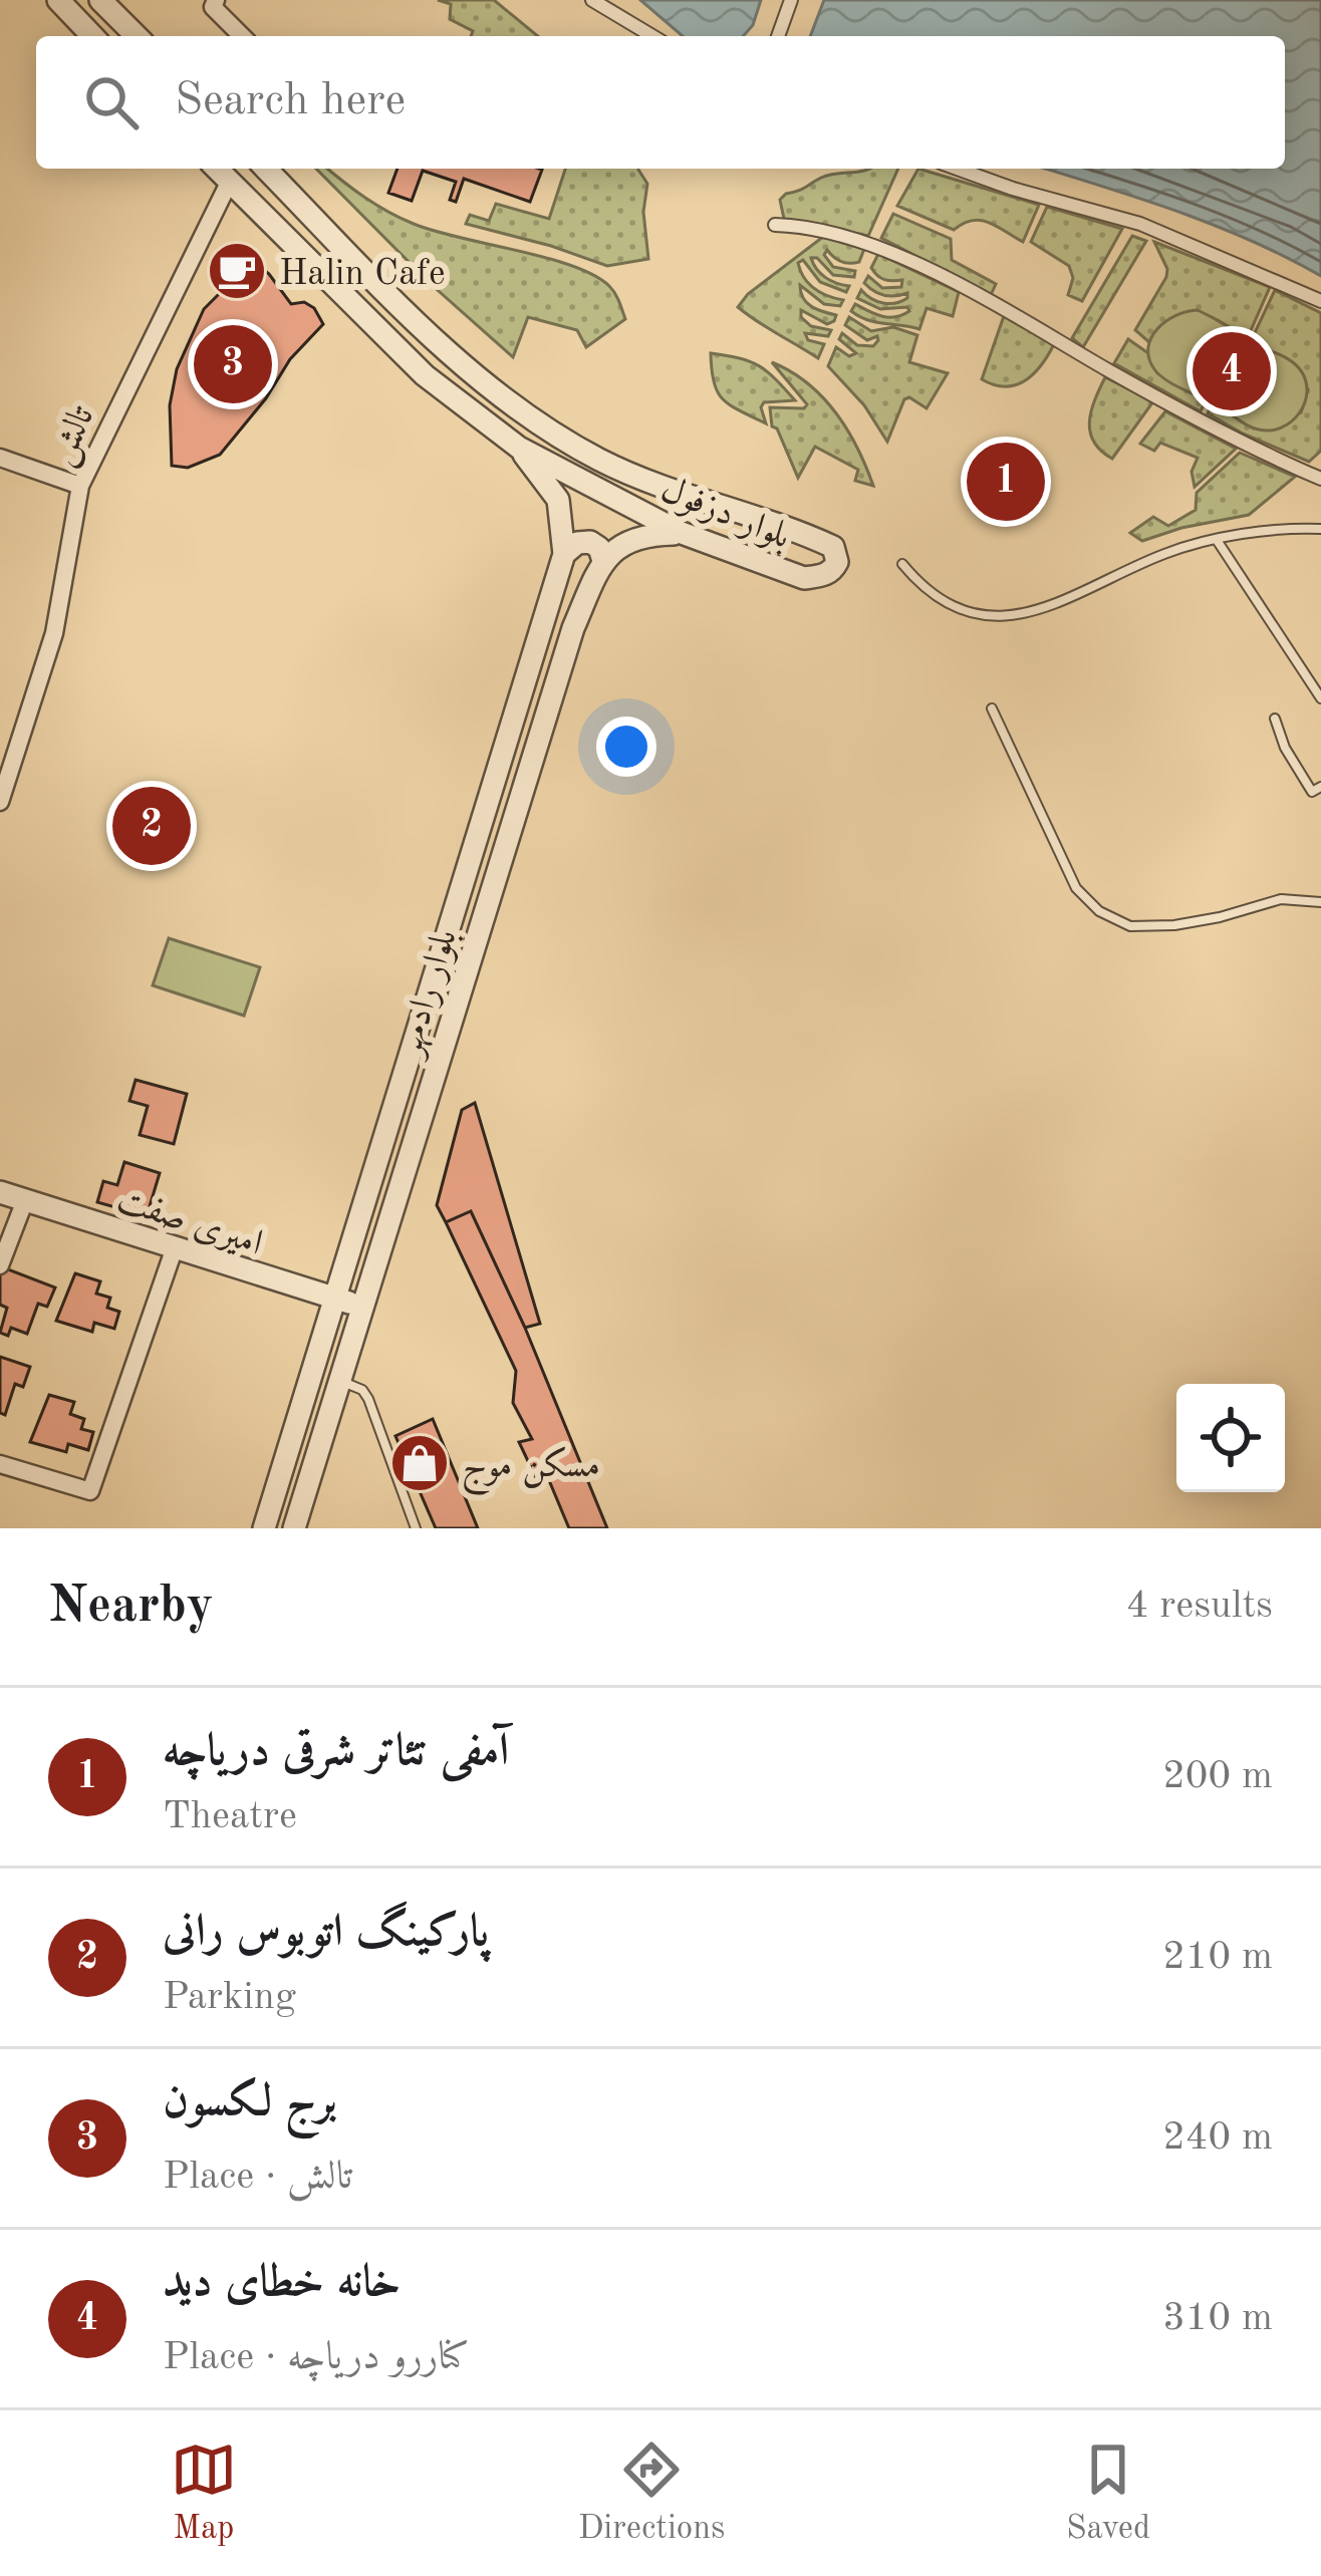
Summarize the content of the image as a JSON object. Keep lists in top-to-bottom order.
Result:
{
  "streets": {
    "street": [
      "تالش",
      "بلوار دزفول",
      "بلوار رادمهر",
      "امیری صفت"
    ]
  },
  "crossings": [
    ["تالش", "بلوار دزفول"],
    ["بلوار رادمهر", "امیری صفت"]
  ],
  "places": {
    "cafe": ["Halin Cafe"],
    "shop": ["مسکن موج"]
  },
  "page": {
    "search": "Search here",
    "pins": [
      "3",
      "4",
      "1",
      "2"
    ],
    "heading": ["Nearby", "4 results"],
    "list": [
      {
        "mark": "1",
        "name": "آمفی تئاتر شرقی دریاچه",
        "note": "Theatre",
        "value": "200 m"
      },
      {
        "mark": "2",
        "name": "پارکینگ اتوبوس رانی",
        "note": "Parking",
        "value": "210 m"
      },
      {
        "mark": "3",
        "name": "برج لکسون",
        "note": "Place · تالش",
        "value": "240 m"
      },
      {
        "mark": "4",
        "name": "خانه خطای دید",
        "note": "Place · کناررو دریاچه",
        "value": "310 m"
      }
    ],
    "nav": ["Map", "Directions", "Saved"]
  }
}
